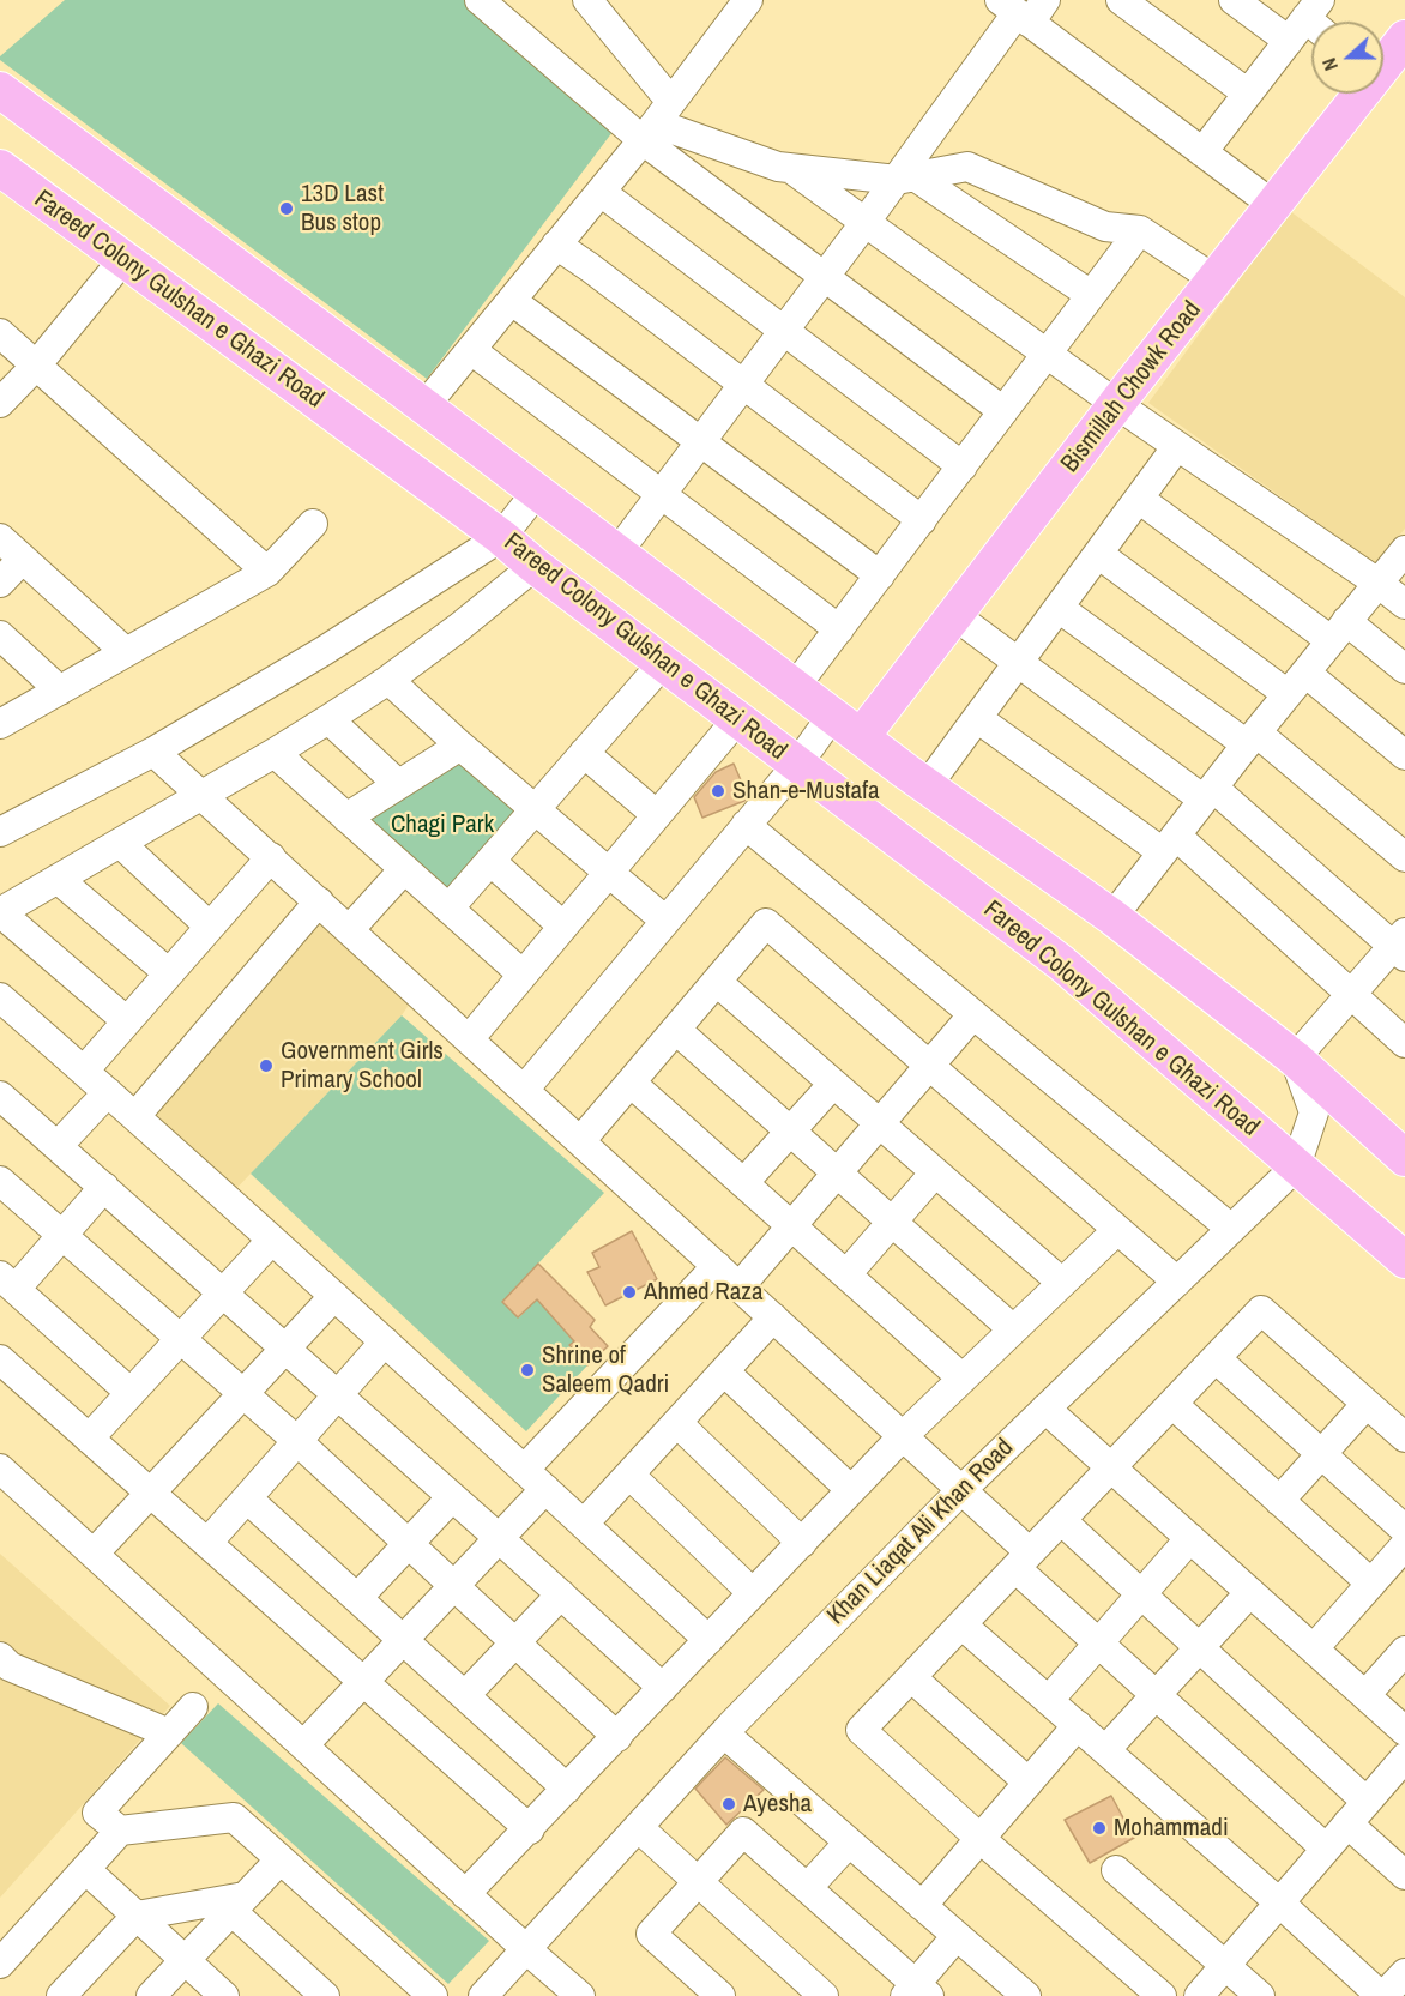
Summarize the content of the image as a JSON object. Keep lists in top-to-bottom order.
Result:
{
  "streets": {
    "main road": ["Fareed Colony Gulshan e Ghazi Road", "Bismillah Chowk Road"],
    "street": ["Khan Liaqat Ali Khan Road"]
  },
  "crossings": [
    ["Fareed Colony Gulshan e Ghazi Road", "Khan Liaqat Ali Khan Road"]
  ],
  "parks": ["Chagi Park"],
  "places": [
    "13D Last Bus stop",
    "Shan-e-Mustafa",
    "Government Girls Primary School",
    "Ahmed Raza",
    "Shrine of Saleem Qadri",
    "Ayesha",
    "Mohammadi"
  ],
  "north": "left"
}
